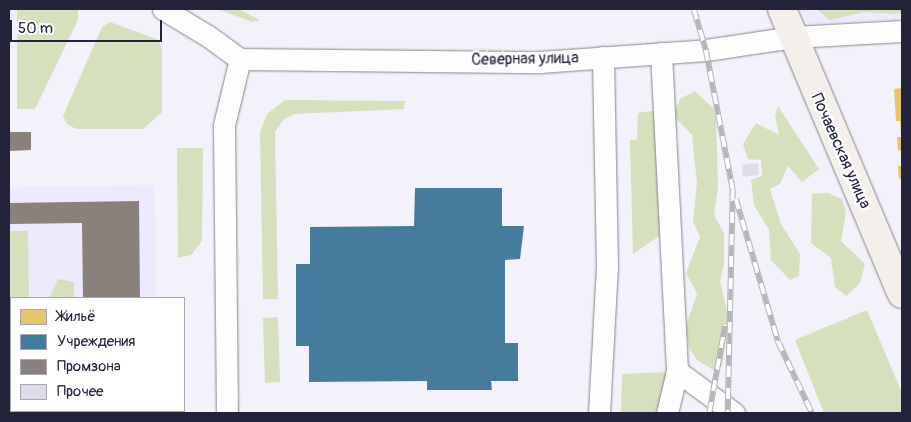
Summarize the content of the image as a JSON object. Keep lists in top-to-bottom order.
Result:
{
  "streets": {
    "main road": ["Почаевская улица"],
    "street": ["Северная улица"]
  },
  "crossings": [
    ["Северная улица", "Почаевская улица"]
  ],
  "legend": [
    "Жильё",
    "Учреждения",
    "Промзона",
    "Прочее"
  ],
  "scale_bar": "50 m"
}
